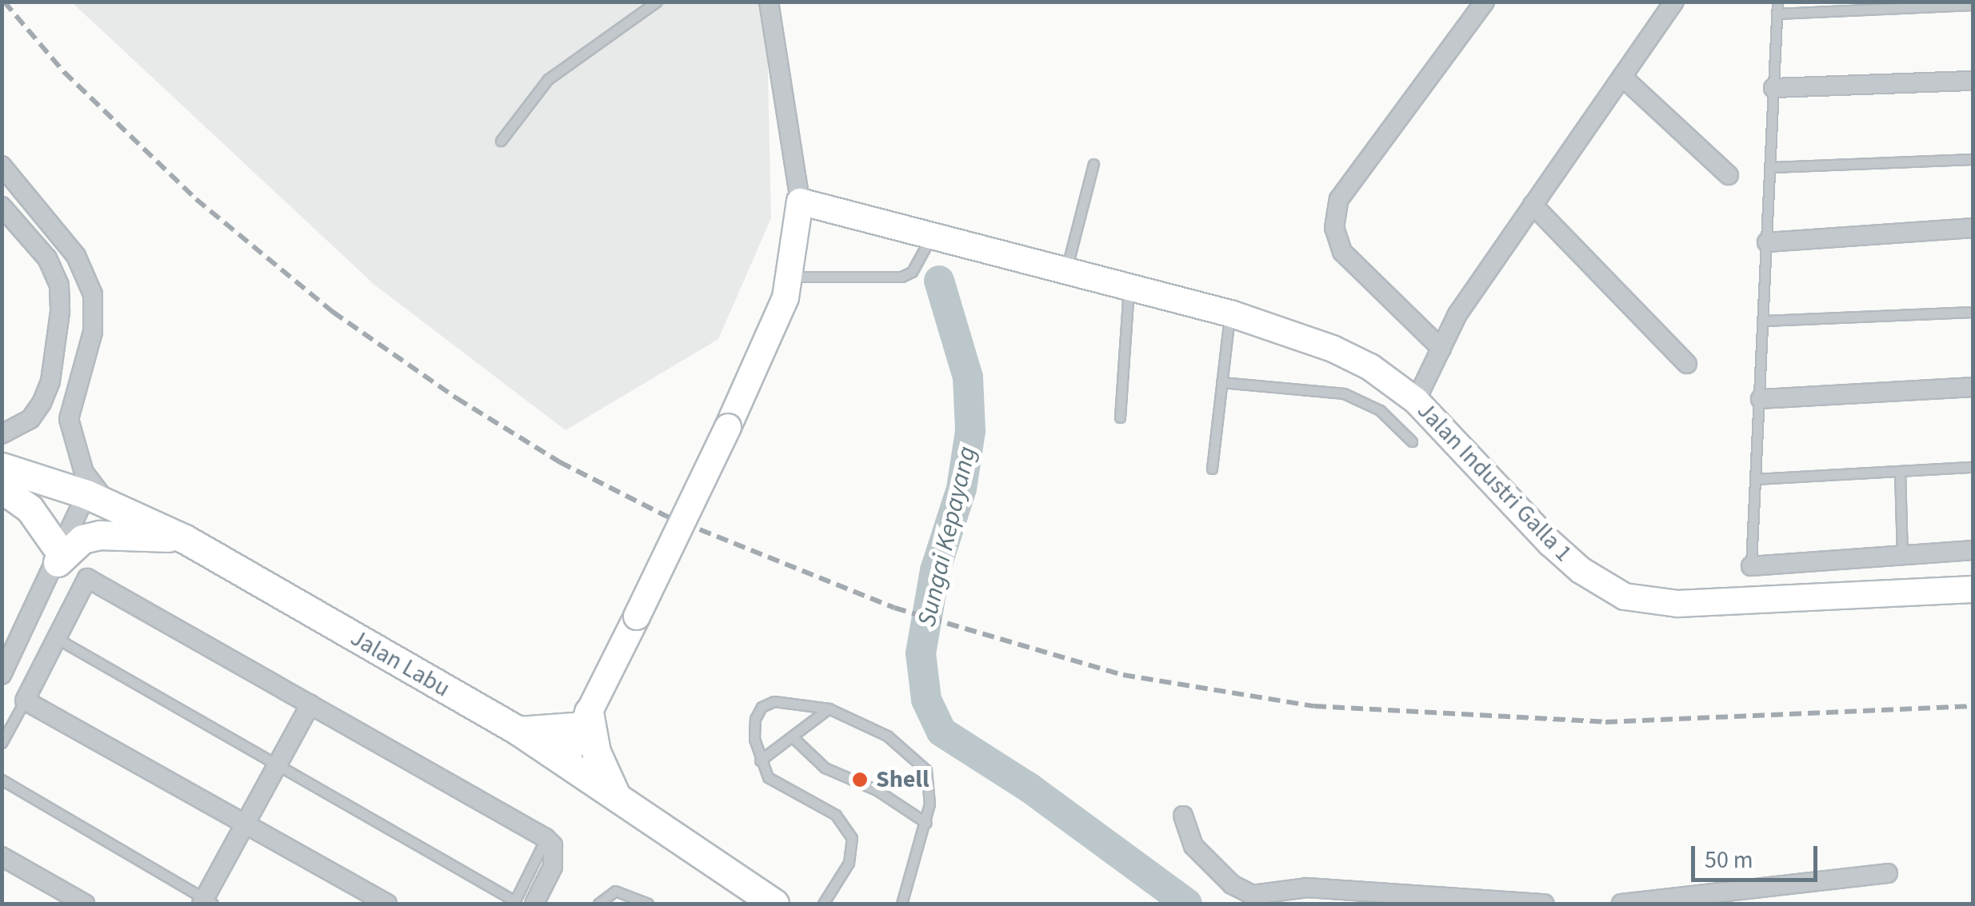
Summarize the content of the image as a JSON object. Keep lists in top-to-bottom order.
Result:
{
  "streets": {
    "main road": ["Jalan Industri Galla 1", "Jalan Labu"]
  },
  "water": ["Sungai Kepayang"],
  "places": ["Shell"],
  "scale_bar": "50 m"
}
